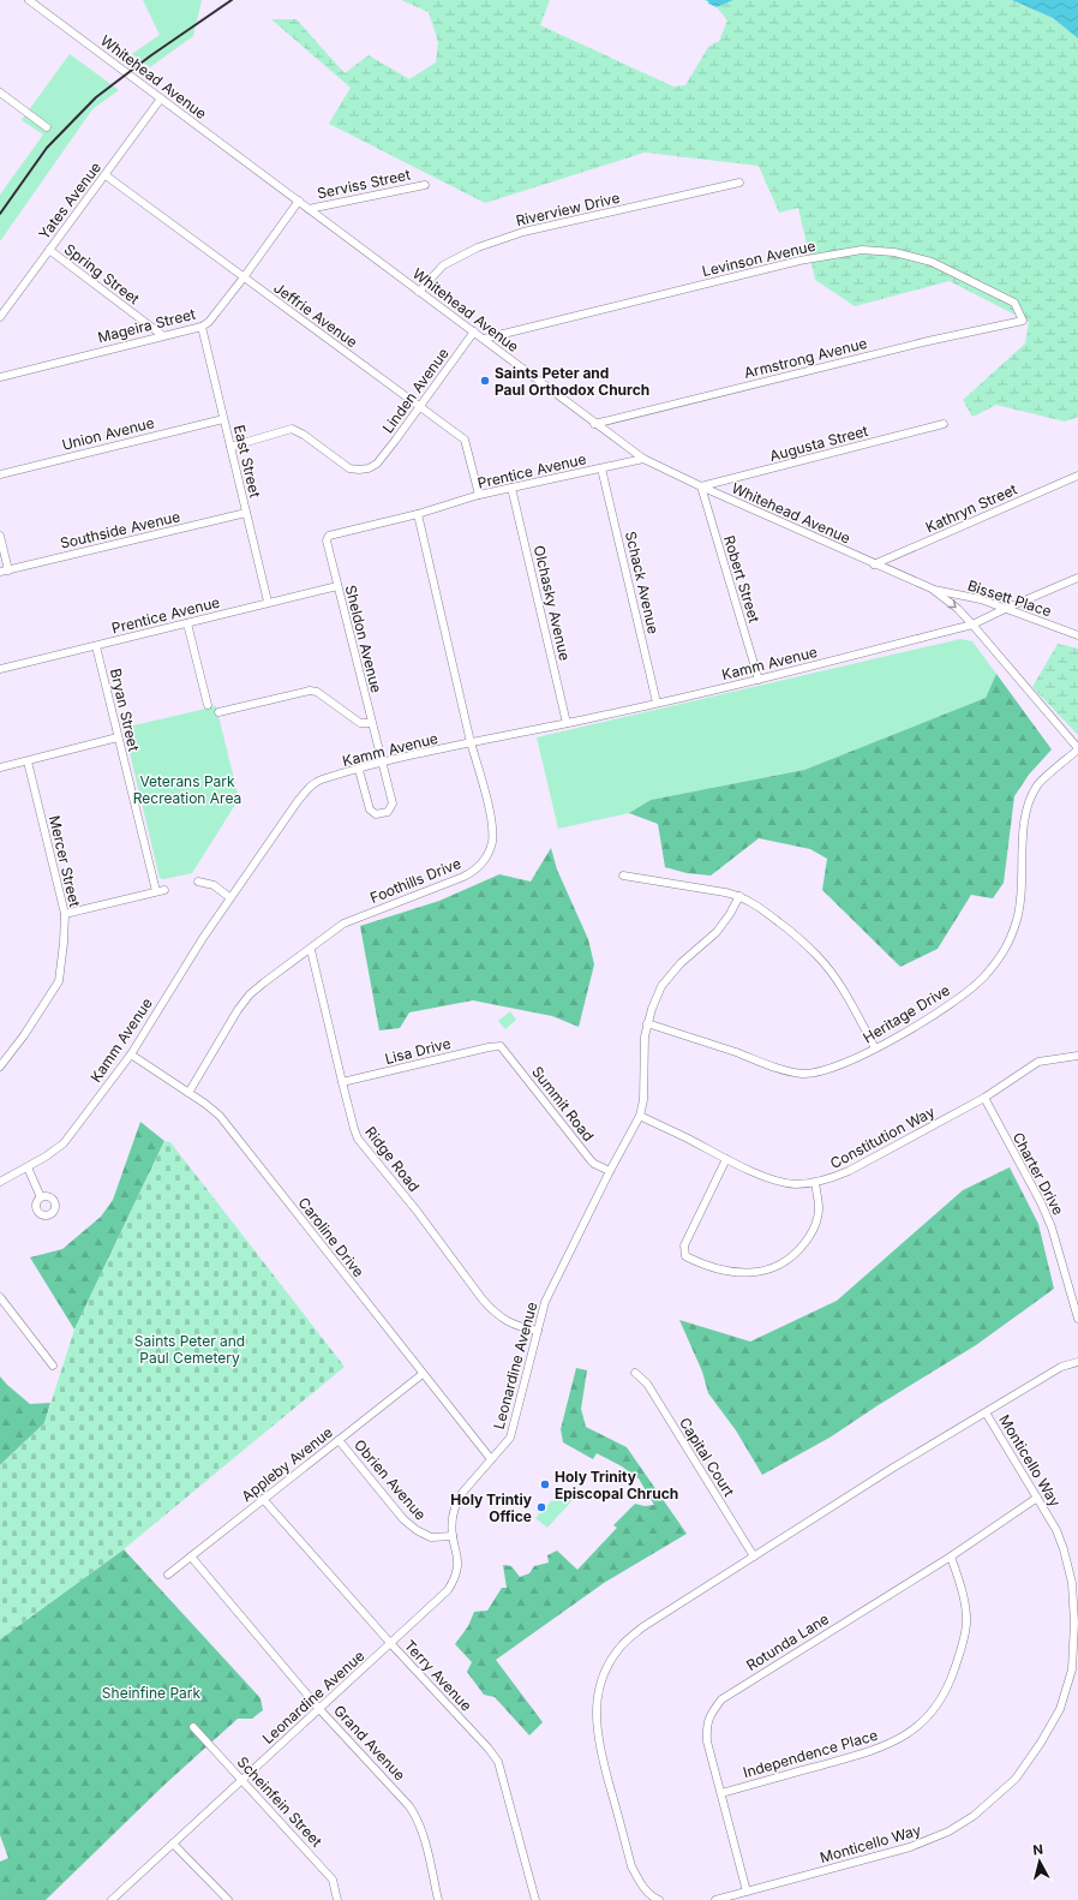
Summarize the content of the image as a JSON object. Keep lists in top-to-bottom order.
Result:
{
  "streets": {
    "street": [
      "Whitehead Avenue",
      "Serviss Street",
      "Yates Avenue",
      "Riverview Drive",
      "Levinson Avenue",
      "Spring Street",
      "Jeffrie Avenue",
      "Mageira Street",
      "Armstrong Avenue",
      "Linden Avenue",
      "Union Avenue",
      "Augusta Street",
      "East Street",
      "Prentice Avenue",
      "Kathryn Street",
      "Southside Avenue",
      "Robert Street",
      "Schack Avenue",
      "Bissett Place",
      "Olchasky Avenue",
      "Sheldon Avenue",
      "Kamm Avenue",
      "Bryan Street",
      "Mercer Street",
      "Foothills Drive",
      "Heritage Drive",
      "Lisa Drive",
      "Summit Road",
      "Constitution Way",
      "Ridge Road",
      "Charter Drive",
      "Caroline Drive",
      "Leonardine Avenue",
      "Capital Court",
      "Monticello Way",
      "Appleby Avenue",
      "Obrien Avenue",
      "Rotunda Lane",
      "Terry Avenue",
      "Grand Avenue",
      "Independence Place",
      "Scheinfein Street"
    ]
  },
  "crossings": [
    ["Whitehead Avenue", "Serviss Street"],
    ["Whitehead Avenue", "Yates Avenue"],
    ["Whitehead Avenue", "Riverview Drive"],
    ["Whitehead Avenue", "Levinson Avenue"],
    ["Whitehead Avenue", "Mageira Street"],
    ["Whitehead Avenue", "Armstrong Avenue"],
    ["Whitehead Avenue", "Linden Avenue"],
    ["Whitehead Avenue", "Augusta Street"],
    ["Whitehead Avenue", "Prentice Avenue"],
    ["Whitehead Avenue", "Kathryn Street"],
    ["Whitehead Avenue", "Robert Street"],
    ["Whitehead Avenue", "Bissett Place"],
    ["Whitehead Avenue", "Kamm Avenue"],
    ["Whitehead Avenue", "Heritage Drive"],
    ["Yates Avenue", "Spring Street"],
    ["Yates Avenue", "Jeffrie Avenue"],
    ["Levinson Avenue", "Armstrong Avenue"],
    ["Spring Street", "Mageira Street"],
    ["Jeffrie Avenue", "Mageira Street"],
    ["Jeffrie Avenue", "Linden Avenue"],
    ["Jeffrie Avenue", "Prentice Avenue"],
    ["Mageira Street", "East Street"],
    ["Linden Avenue", "East Street"],
    ["Union Avenue", "East Street"],
    ["Augusta Street", "Robert Street"],
    ["East Street", "Prentice Avenue"],
    ["East Street", "Southside Avenue"],
    ["Prentice Avenue", "Schack Avenue"],
    ["Prentice Avenue", "Olchasky Avenue"],
    ["Prentice Avenue", "Sheldon Avenue"],
    ["Prentice Avenue", "Bryan Street"],
    ["Prentice Avenue", "Foothills Drive"],
    ["Robert Street", "Kamm Avenue"],
    ["Schack Avenue", "Kamm Avenue"],
    ["Bissett Place", "Kamm Avenue"],
    ["Olchasky Avenue", "Kamm Avenue"],
    ["Sheldon Avenue", "Kamm Avenue"],
    ["Kamm Avenue", "Foothills Drive"],
    ["Kamm Avenue", "Caroline Drive"],
    ["Foothills Drive", "Ridge Road"],
    ["Foothills Drive", "Caroline Drive"],
    ["Heritage Drive", "Leonardine Avenue"],
    ["Lisa Drive", "Summit Road"],
    ["Lisa Drive", "Ridge Road"],
    ["Summit Road", "Leonardine Avenue"],
    ["Constitution Way", "Charter Drive"],
    ["Constitution Way", "Leonardine Avenue"],
    ["Ridge Road", "Leonardine Avenue"],
    ["Caroline Drive", "Leonardine Avenue"],
    ["Caroline Drive", "Appleby Avenue"],
    ["Leonardine Avenue", "Obrien Avenue"],
    ["Leonardine Avenue", "Terry Avenue"],
    ["Leonardine Avenue", "Grand Avenue"],
    ["Leonardine Avenue", "Scheinfein Street"],
    ["Capital Court", "Monticello Way"],
    ["Monticello Way", "Rotunda Lane"],
    ["Appleby Avenue", "Obrien Avenue"],
    ["Appleby Avenue", "Terry Avenue"],
    ["Appleby Avenue", "Grand Avenue"],
    ["Rotunda Lane", "Independence Place"]
  ],
  "parks": ["Veterans Park Recreation Area", "Saints Peter and Paul Cemetery", "Sheinfine Park"],
  "places": ["Saints Peter and Paul Orthodox Church", "Holy Trinity Episcopal Chruch", "Holy Trintiy Office"],
  "north": "top"
}
